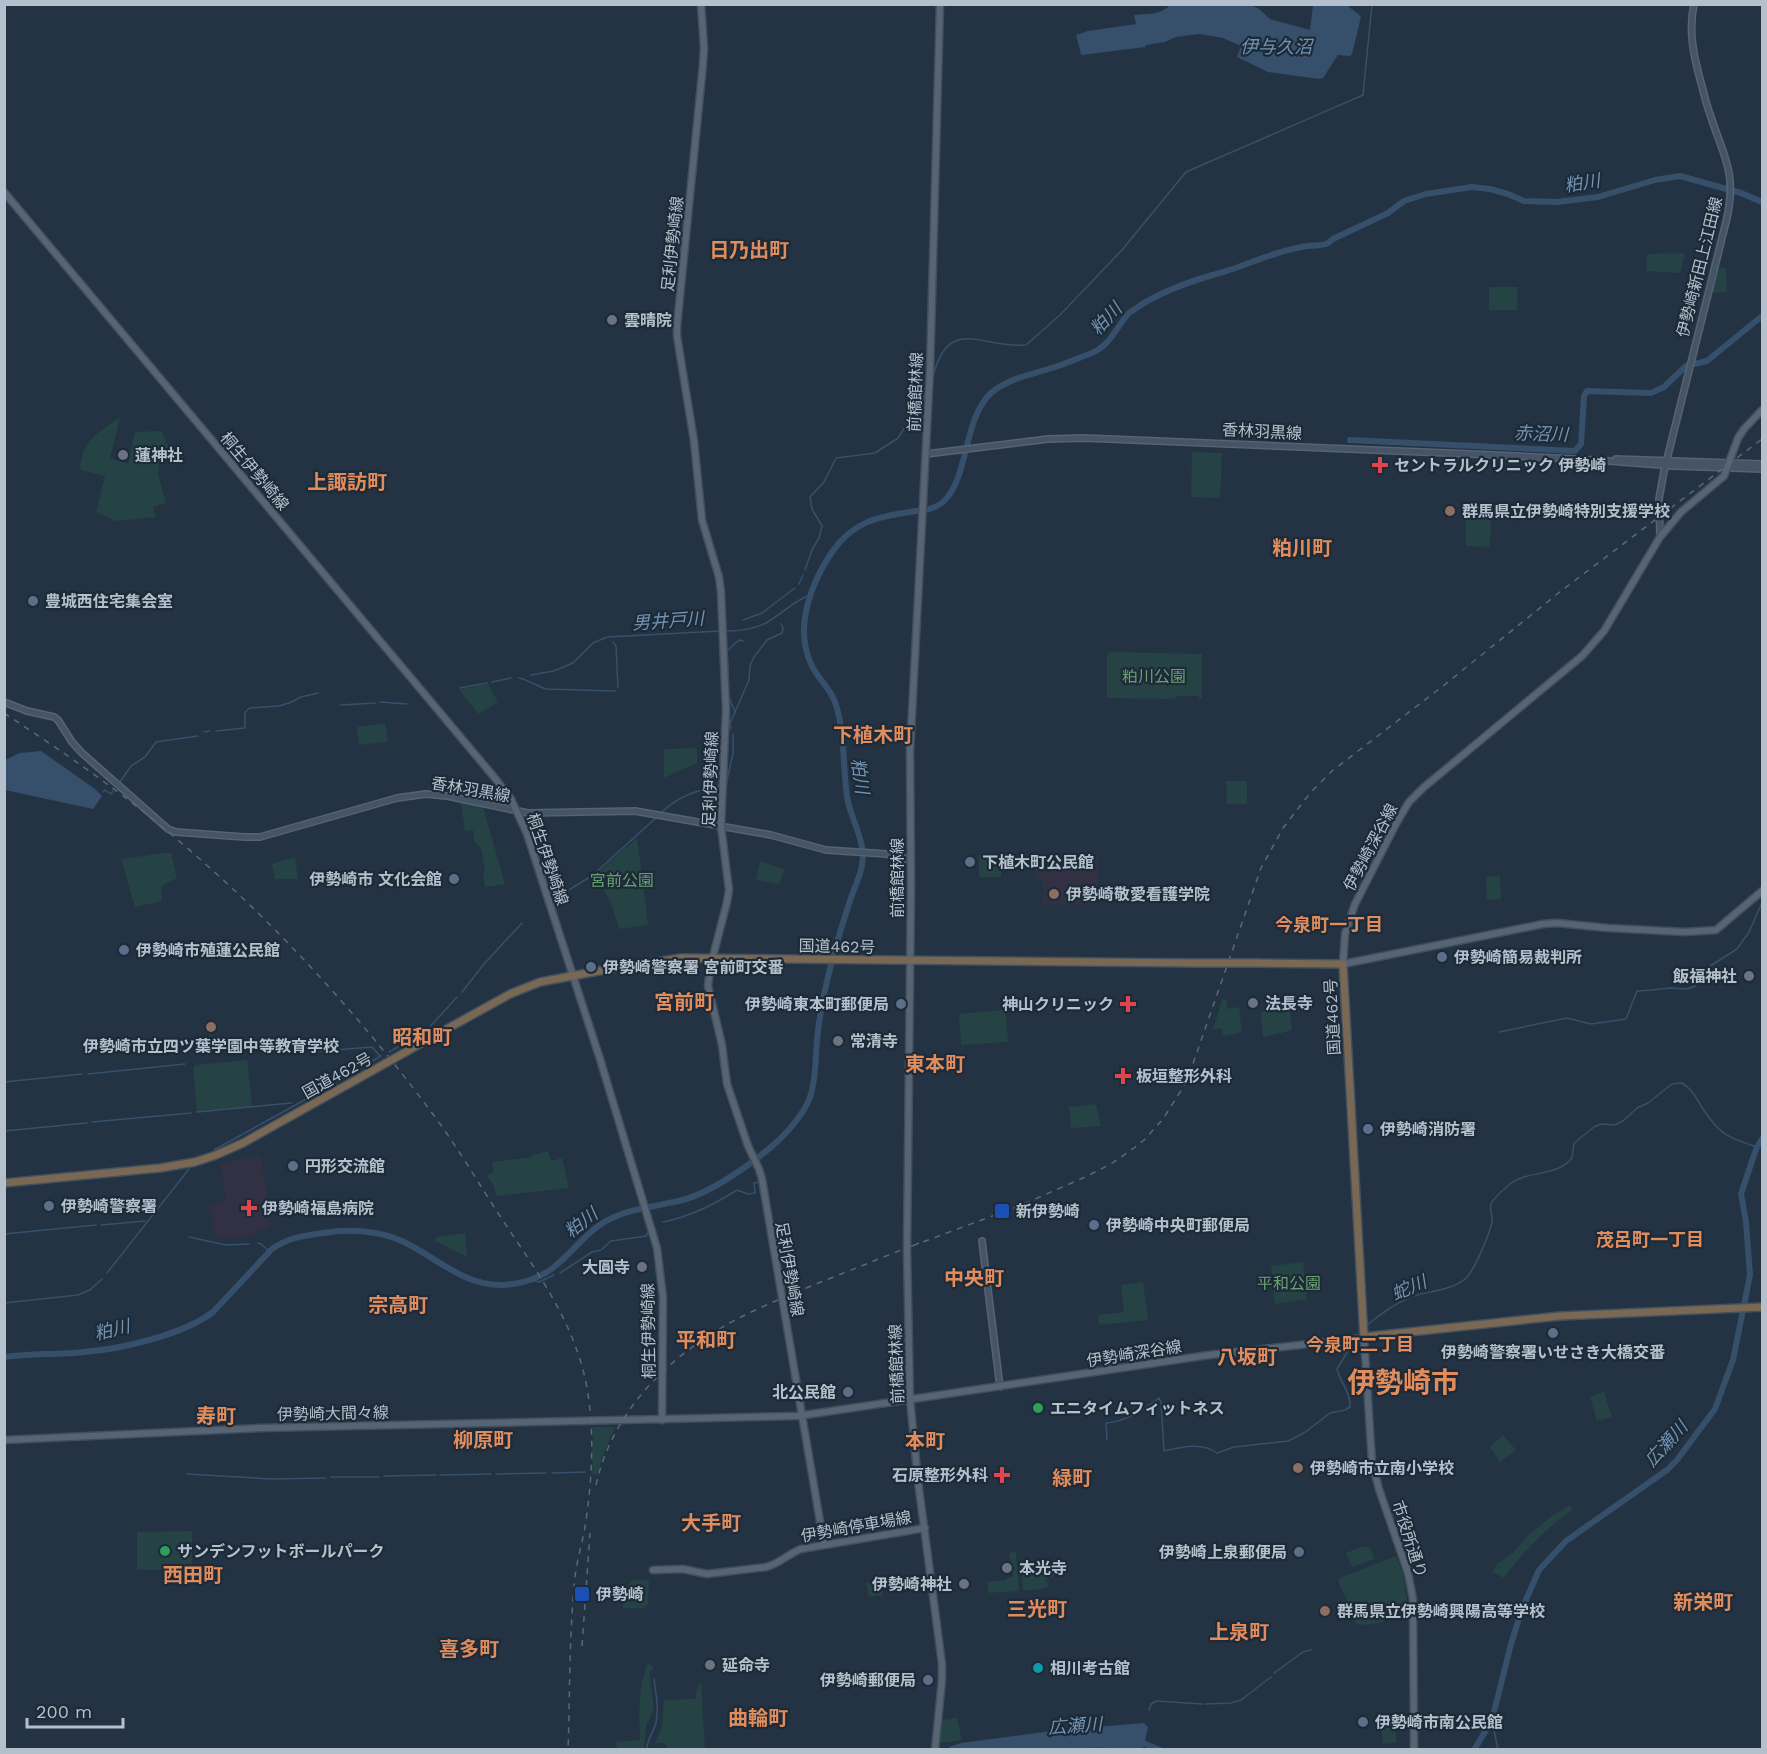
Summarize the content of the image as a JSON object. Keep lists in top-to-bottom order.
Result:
{
  "streets": {
    "highway": ["国道462号"],
    "main road": [
      "足利伊勢崎線",
      "伊勢崎新田上江田線",
      "前橋館林線",
      "香林羽黒線",
      "桐生伊勢崎線",
      "伊勢崎深谷線",
      "伊勢崎大間々線",
      "伊勢崎停車場線",
      "市役所通り"
    ]
  },
  "crossings": [
    ["足利伊勢崎線", "香林羽黒線"],
    ["足利伊勢崎線", "国道462号"],
    ["足利伊勢崎線", "伊勢崎停車場線"],
    ["伊勢崎新田上江田線", "香林羽黒線"],
    ["伊勢崎新田上江田線", "伊勢崎深谷線"],
    ["前橋館林線", "香林羽黒線"],
    ["前橋館林線", "伊勢崎深谷線"],
    ["前橋館林線", "国道462号"],
    ["前橋館林線", "伊勢崎停車場線"],
    ["香林羽黒線", "桐生伊勢崎線"],
    ["香林羽黒線", "伊勢崎深谷線"],
    ["桐生伊勢崎線", "国道462号"],
    ["桐生伊勢崎線", "伊勢崎大間々線"],
    ["伊勢崎深谷線", "国道462号"],
    ["伊勢崎深谷線", "市役所通り"],
    ["国道462号", "市役所通り"]
  ],
  "districts": [
    "日乃出町",
    "上諏訪町",
    "粕川町",
    "下植木町",
    "今泉町一丁目",
    "宮前町",
    "昭和町",
    "東本町",
    "茂呂町一丁目",
    "中央町",
    "宗高町",
    "平和町",
    "今泉町二丁目",
    "八坂町",
    "伊勢崎市",
    "寿町",
    "柳原町",
    "本町",
    "緑町",
    "大手町",
    "西田町",
    "新栄町",
    "三光町",
    "上泉町",
    "喜多町",
    "曲輪町"
  ],
  "water": [
    "伊与久沼",
    "粕川",
    "赤沼川",
    "男井戸川",
    "蛇川",
    "広瀬川"
  ],
  "parks": ["粕川公園", "宮前公園", "平和公園"],
  "places": {
    "other": [
      "雲晴院",
      "蓮神社",
      "群馬県立伊勢崎特別支援学校",
      "豊城西住宅集会室",
      "下植木町公民館",
      "伊勢崎市 文化会館",
      "伊勢崎敬愛看護学院",
      "伊勢崎市殖蓮公民館",
      "伊勢崎簡易裁判所",
      "伊勢崎警察署 宮前町交番",
      "飯福神社",
      "法長寺",
      "伊勢崎東本町郵便局",
      "伊勢崎市立四ツ葉学園中等教育学校",
      "常清寺",
      "伊勢崎消防署",
      "円形交流館",
      "伊勢崎警察署",
      "伊勢崎中央町郵便局",
      "大圓寺",
      "伊勢崎警察署いせさき大橋交番",
      "北公民館",
      "エニタイムフィットネス",
      "伊勢崎市立南小学校",
      "サンデンフットボールパーク",
      "伊勢崎上泉郵便局",
      "本光寺",
      "伊勢崎神社",
      "群馬県立伊勢崎興陽高等学校",
      "延命寺",
      "相川考古館",
      "伊勢崎郵便局",
      "伊勢崎市南公民館"
    ],
    "health": [
      "セントラルクリニック 伊勢崎",
      "神山クリニック",
      "板垣整形外科",
      "伊勢崎福島病院",
      "石原整形外科"
    ],
    "transit": ["新伊勢崎", "伊勢崎"]
  },
  "scale_bar": "200 m"
}
